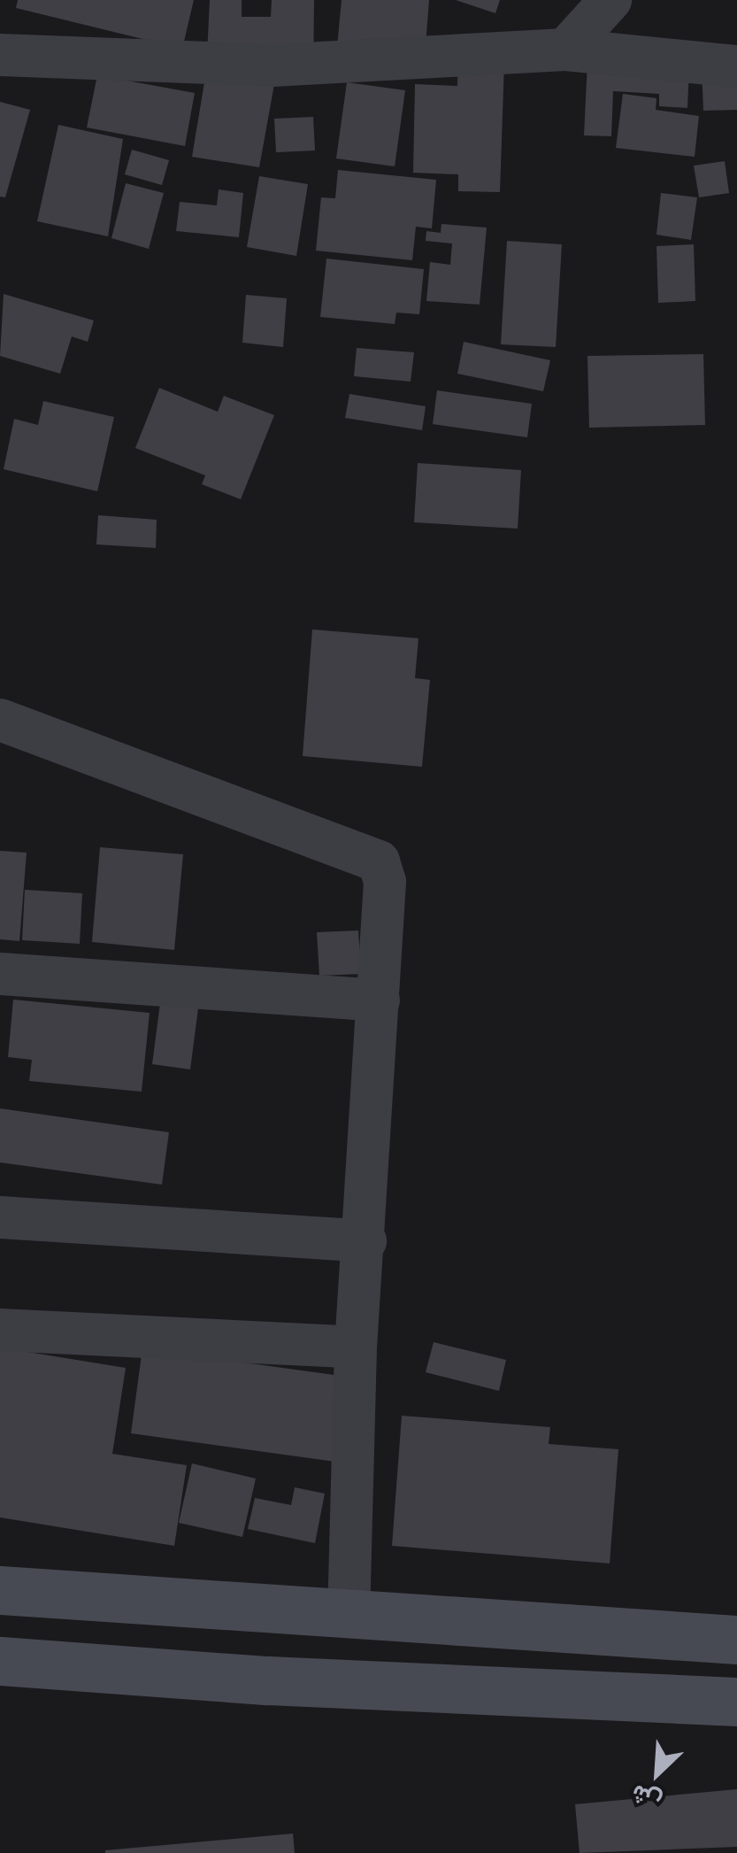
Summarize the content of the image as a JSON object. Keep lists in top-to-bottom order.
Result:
{
  "north": "bottom left"
}
